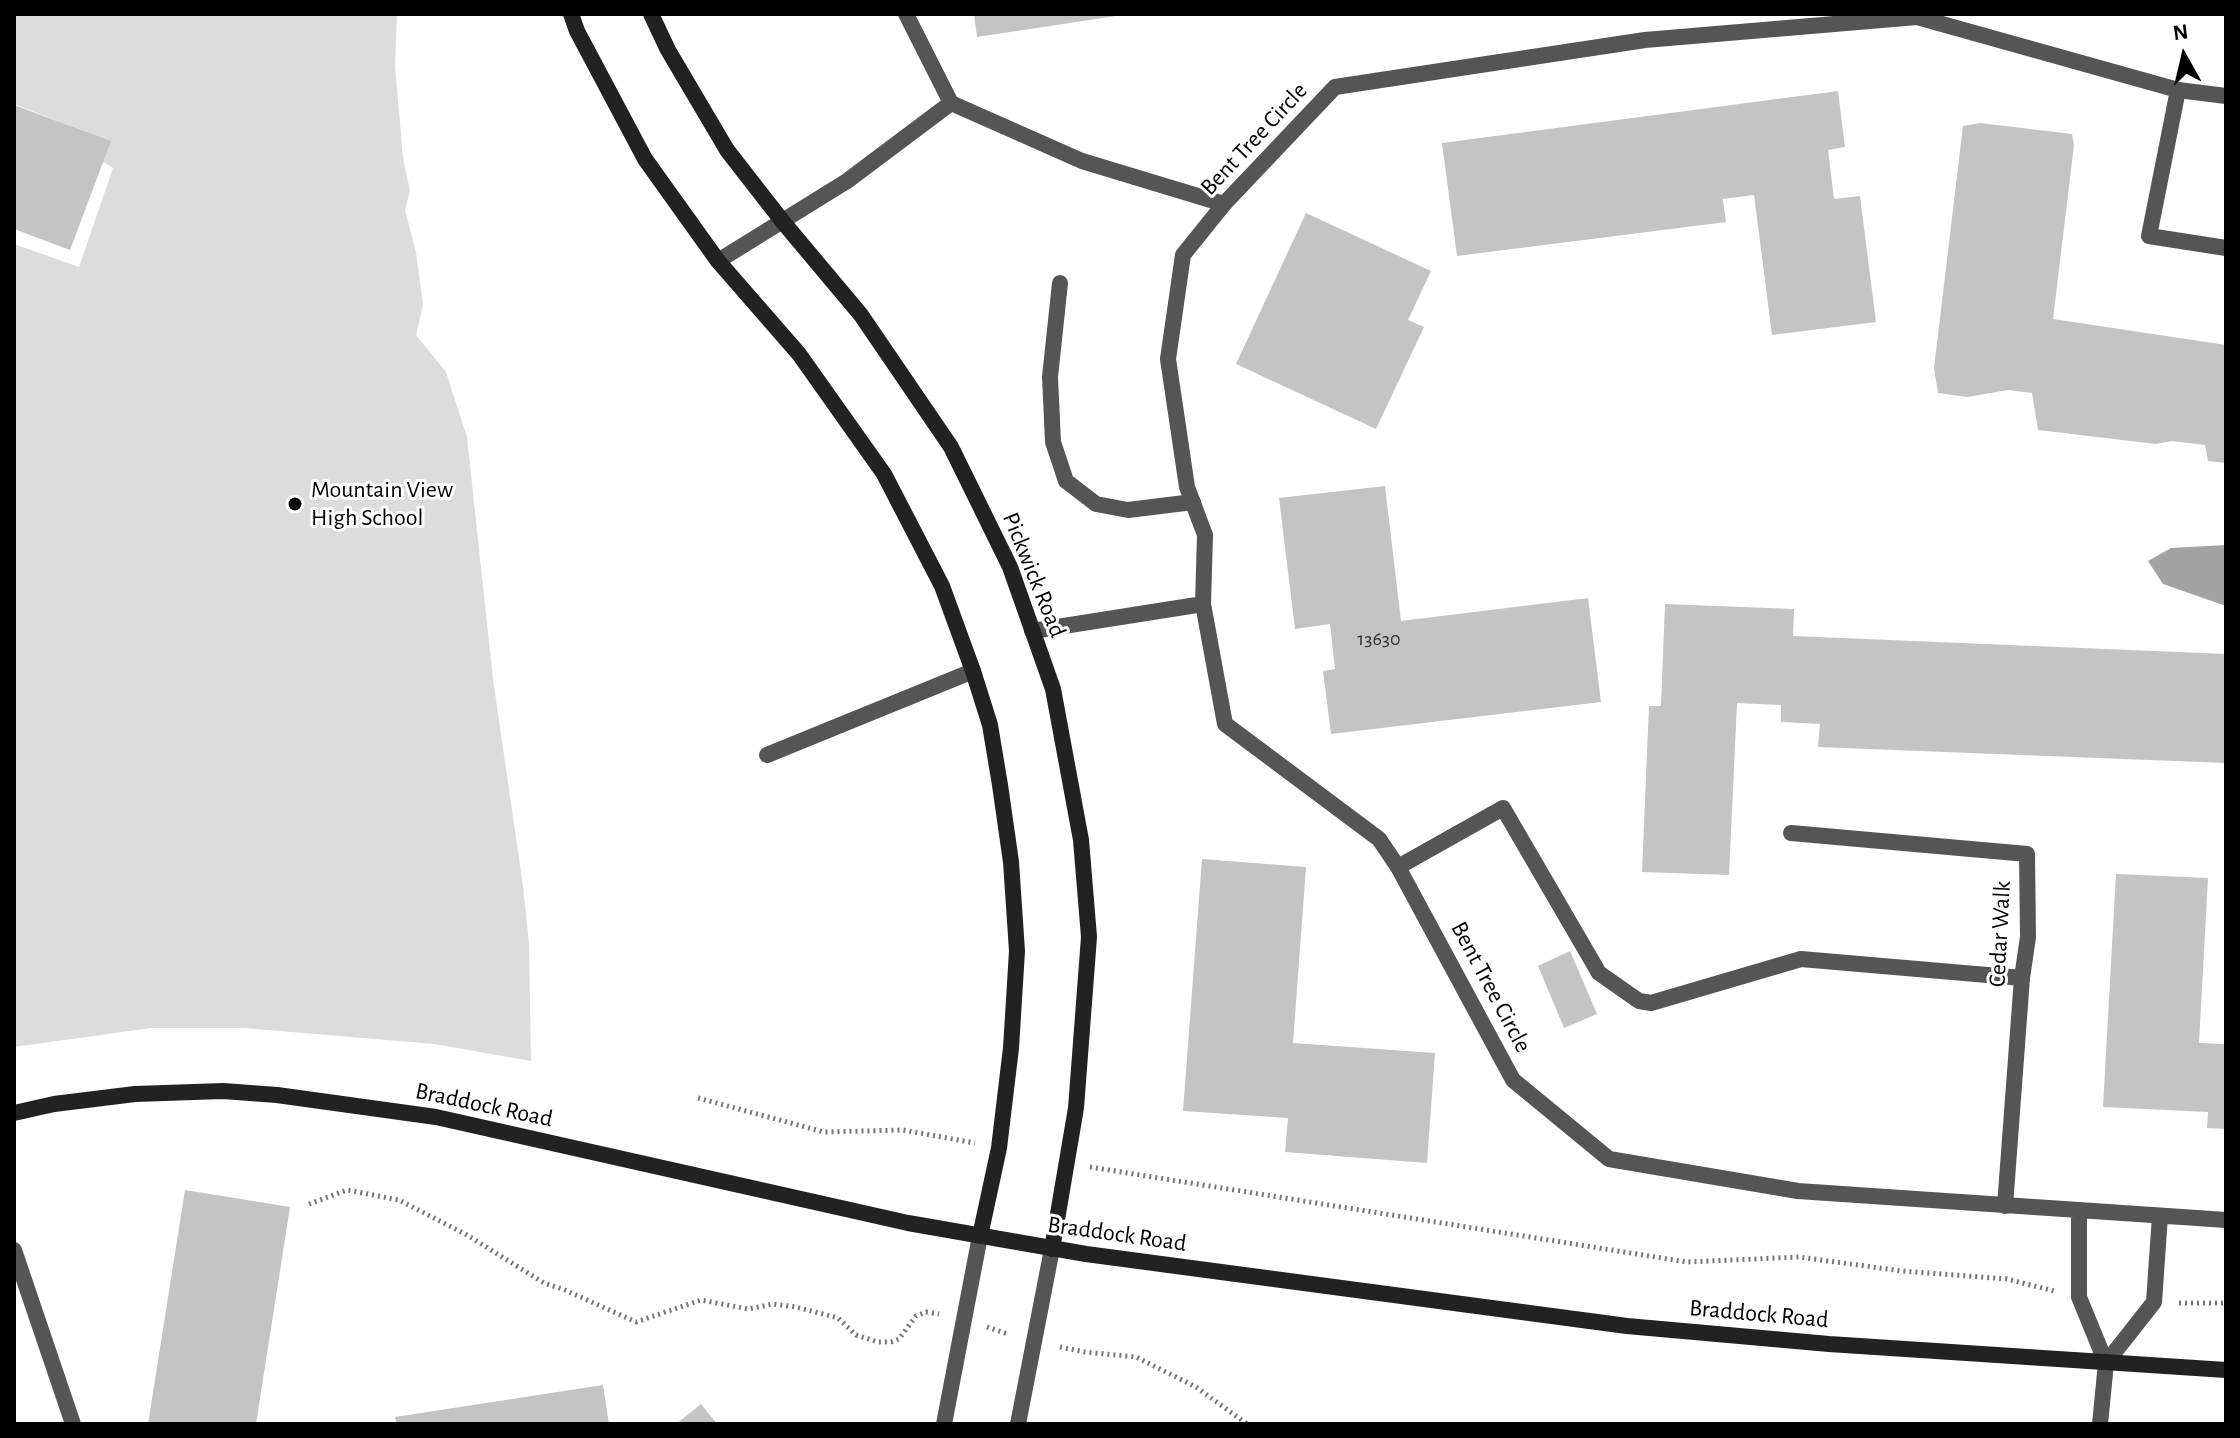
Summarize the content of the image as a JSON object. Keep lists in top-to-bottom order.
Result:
{
  "streets": {
    "street": [
      "Bent Tree Circle",
      "Pickwick Road",
      "Cedar Walk",
      "Braddock Road"
    ]
  },
  "crossings": [
    ["Bent Tree Circle", "Cedar Walk"],
    ["Pickwick Road", "Braddock Road"]
  ],
  "places": ["Mountain View High School"],
  "house_numbers": ["13630"],
  "north": "top"
}
